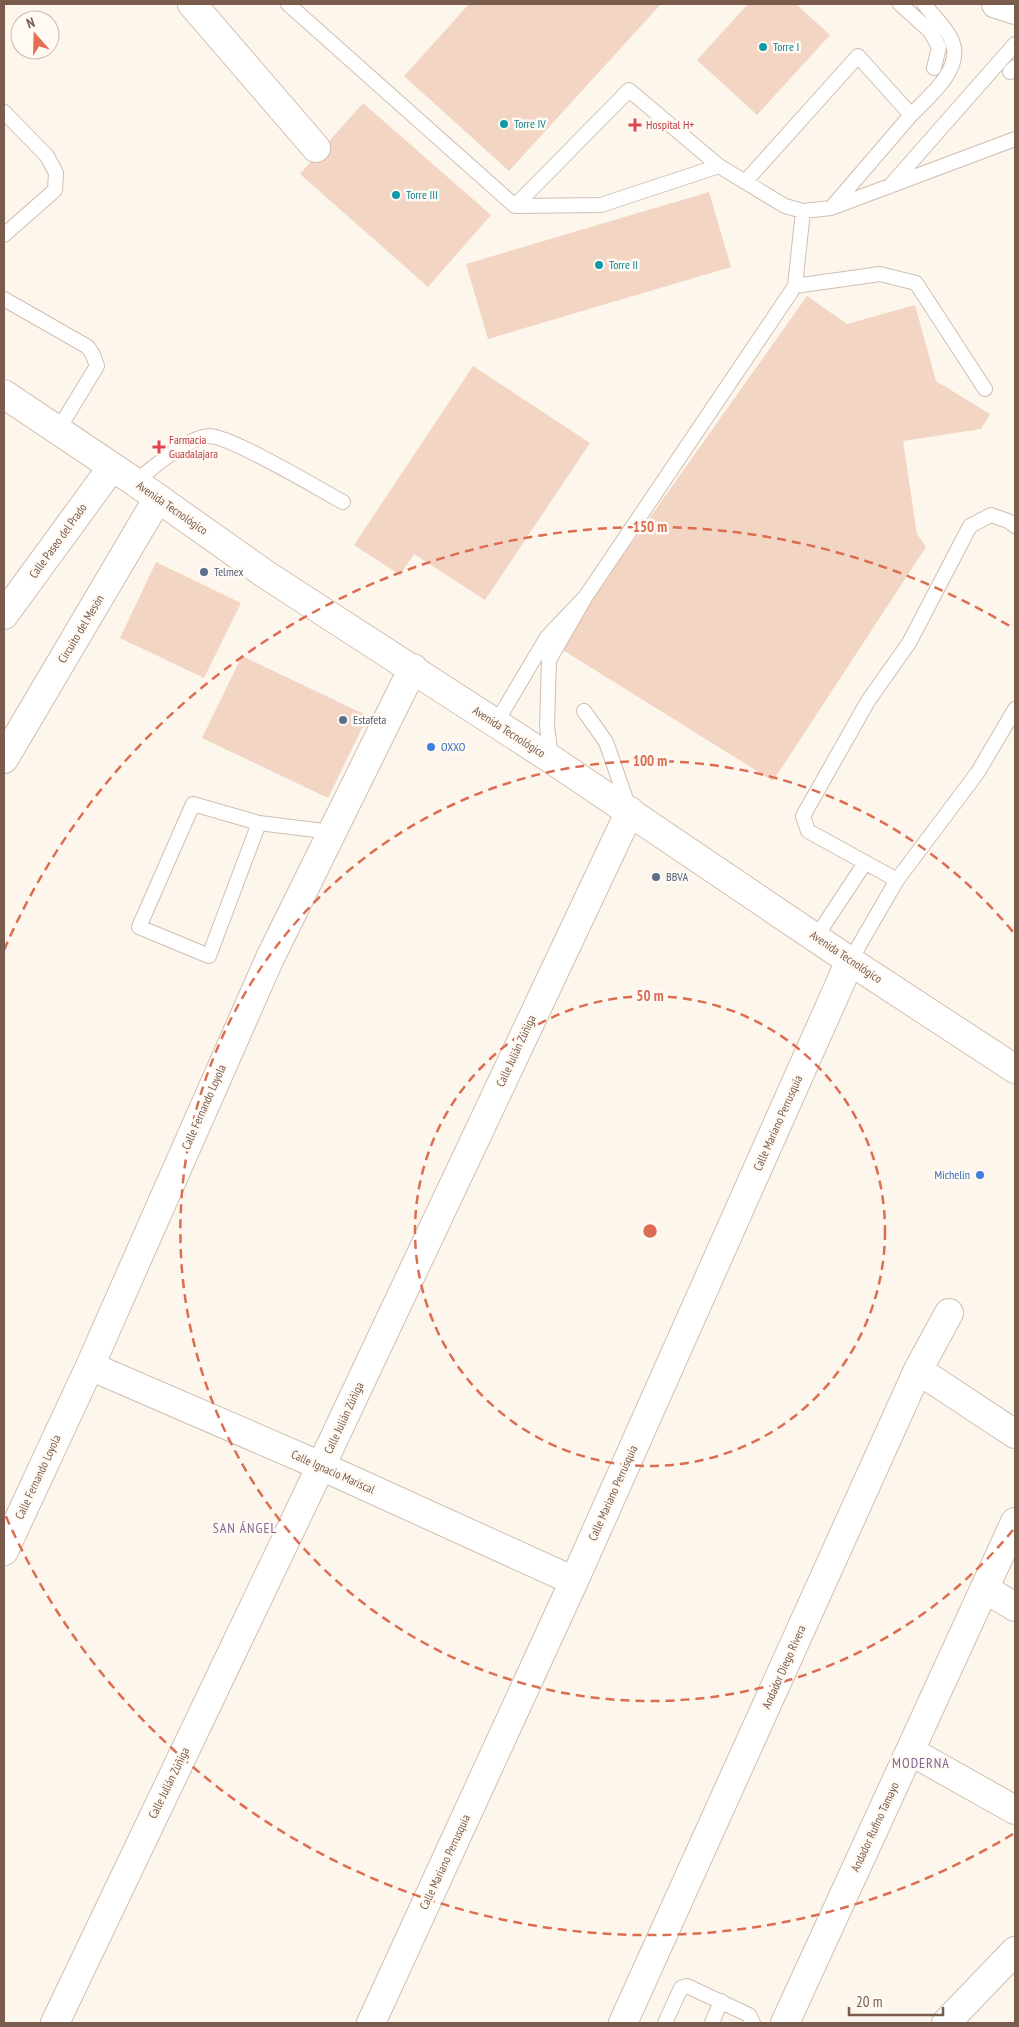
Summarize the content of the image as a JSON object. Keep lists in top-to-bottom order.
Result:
{
  "streets": {
    "street": [
      "Avenida Tecnológico",
      "Calle Paseo del Prado",
      "Circuito del Mesón",
      "Calle Julián Zúñiga",
      "Calle Fernando Loyola",
      "Calle Mariano Perrusquia",
      "Calle Ignacio Mariscal",
      "Andador Diego Rivera",
      "Andador Rufino Tamayo"
    ]
  },
  "crossings": [
    ["Avenida Tecnológico", "Calle Paseo del Prado"],
    ["Avenida Tecnológico", "Circuito del Mesón"],
    ["Avenida Tecnológico", "Calle Julián Zúñiga"],
    ["Avenida Tecnológico", "Calle Fernando Loyola"],
    ["Avenida Tecnológico", "Calle Mariano Perrusquia"],
    ["Calle Julián Zúñiga", "Calle Ignacio Mariscal"],
    ["Calle Fernando Loyola", "Calle Ignacio Mariscal"],
    ["Calle Mariano Perrusquia", "Calle Ignacio Mariscal"]
  ],
  "districts": ["SAN ÁNGEL", "MODERNA"],
  "places": {
    "other": [
      "Torre I",
      "Torre IV",
      "Torre III",
      "Torre II",
      "Telmex",
      "Estafeta",
      "OXXO",
      "BBVA",
      "Michelin"
    ],
    "health": ["Hospital H+", "Farmacia Guadalajara"]
  },
  "scale_bar": "20 m",
  "north": "top",
  "rings": ["150 m", "100 m", "50 m"]
}
